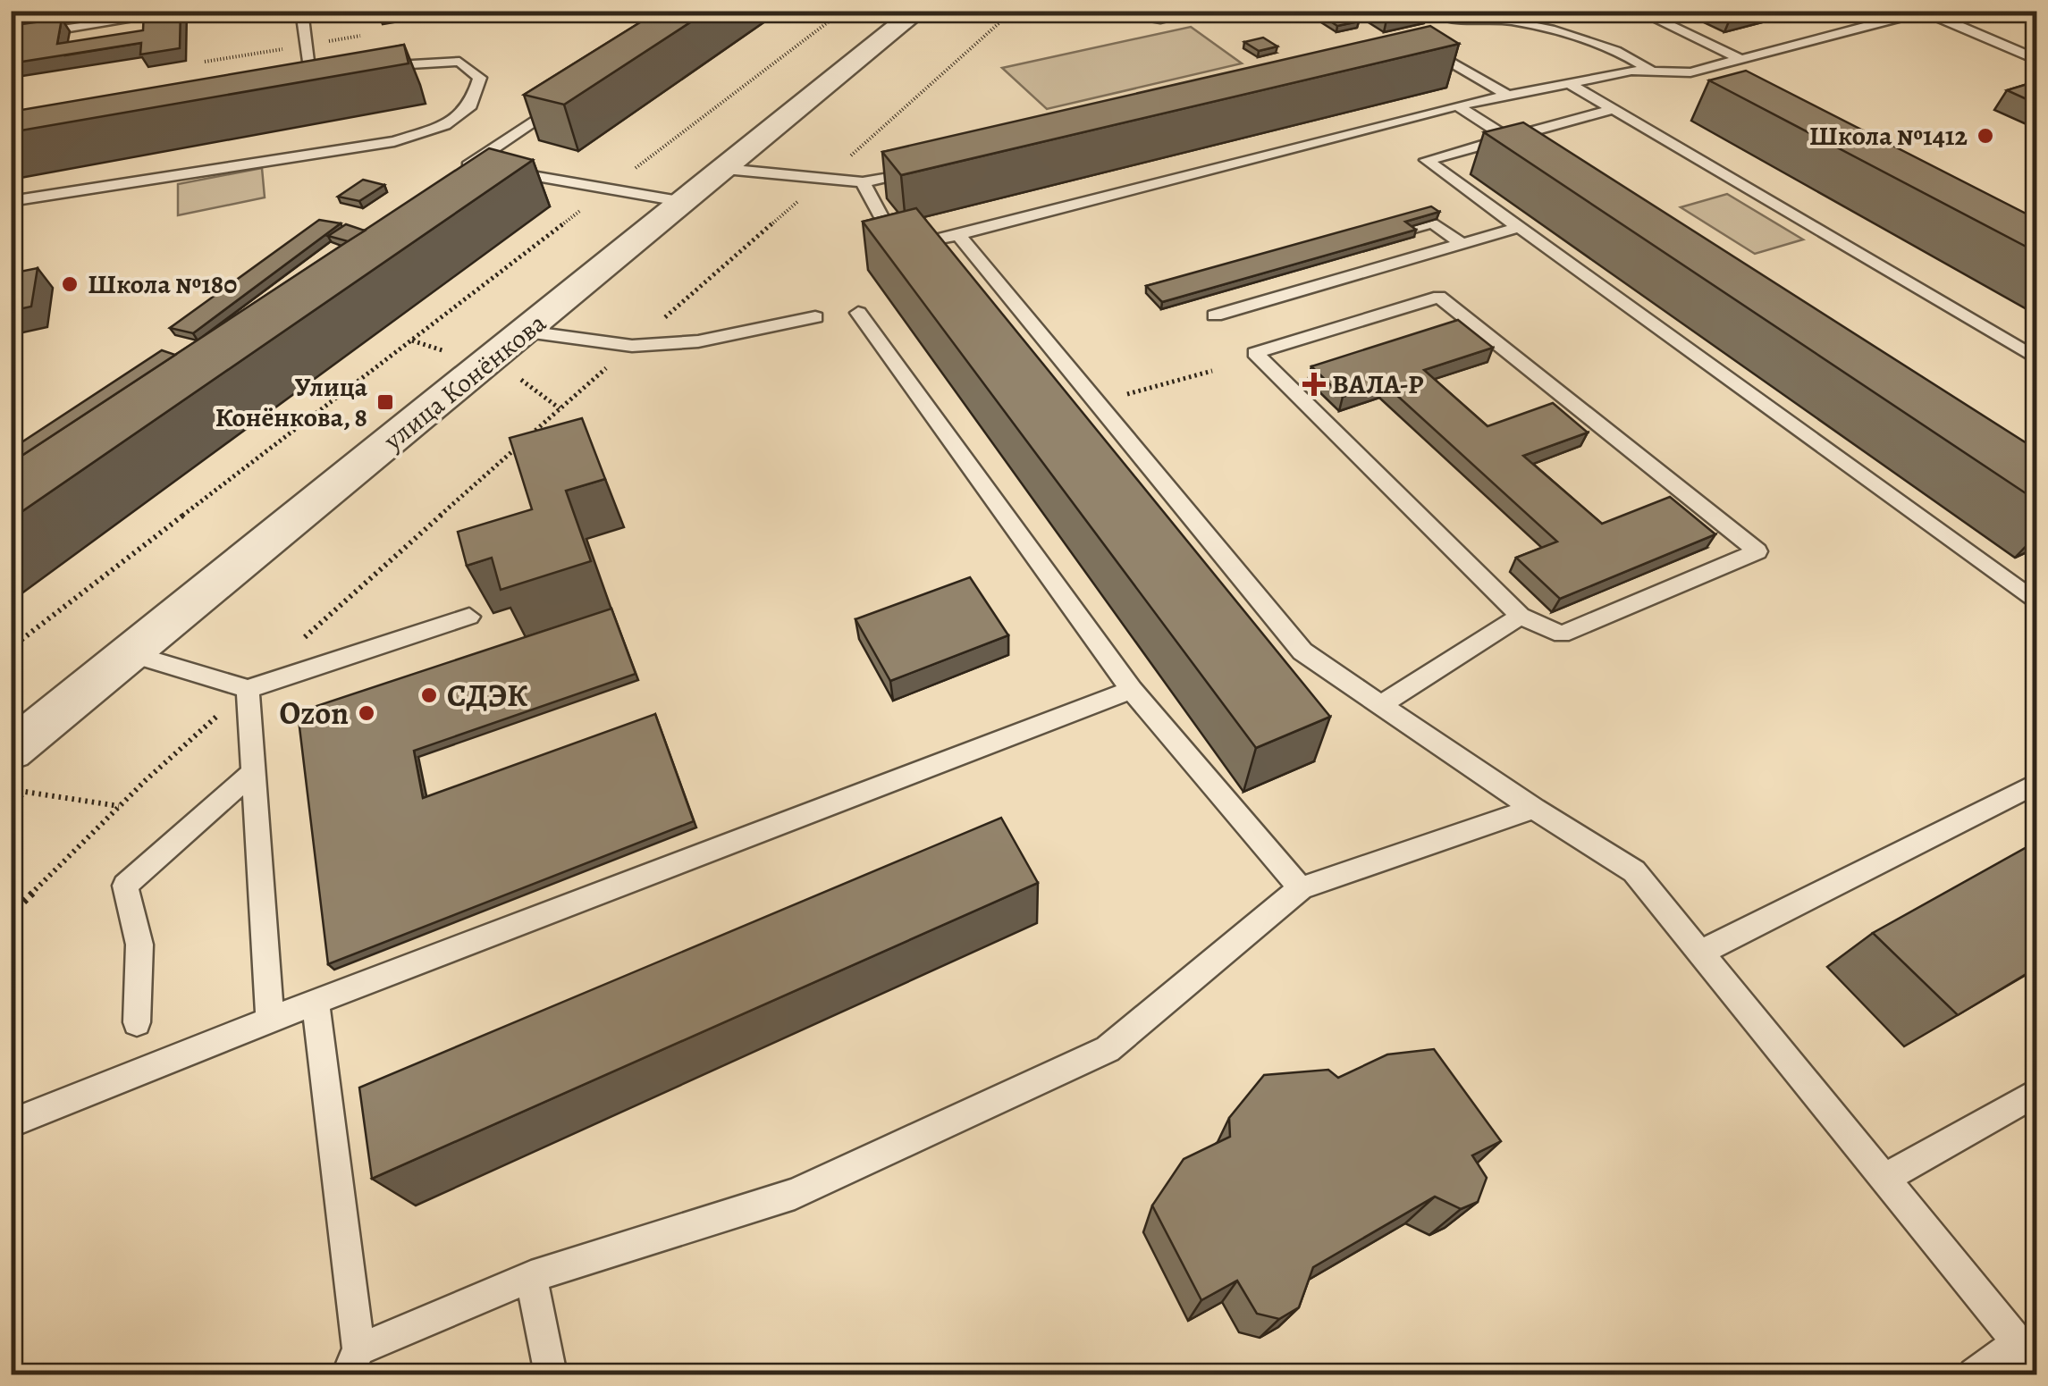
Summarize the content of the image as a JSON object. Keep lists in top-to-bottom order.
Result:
{
  "streets": {
    "street": ["улица Конёнкова"]
  },
  "places": {
    "other": [
      "Школа №1412",
      "Школа №180",
      "СДЭК",
      "Ozon"
    ],
    "health": ["ВАЛА-Р"],
    "transit": ["Улица Конёнкова, 8"]
  }
}
